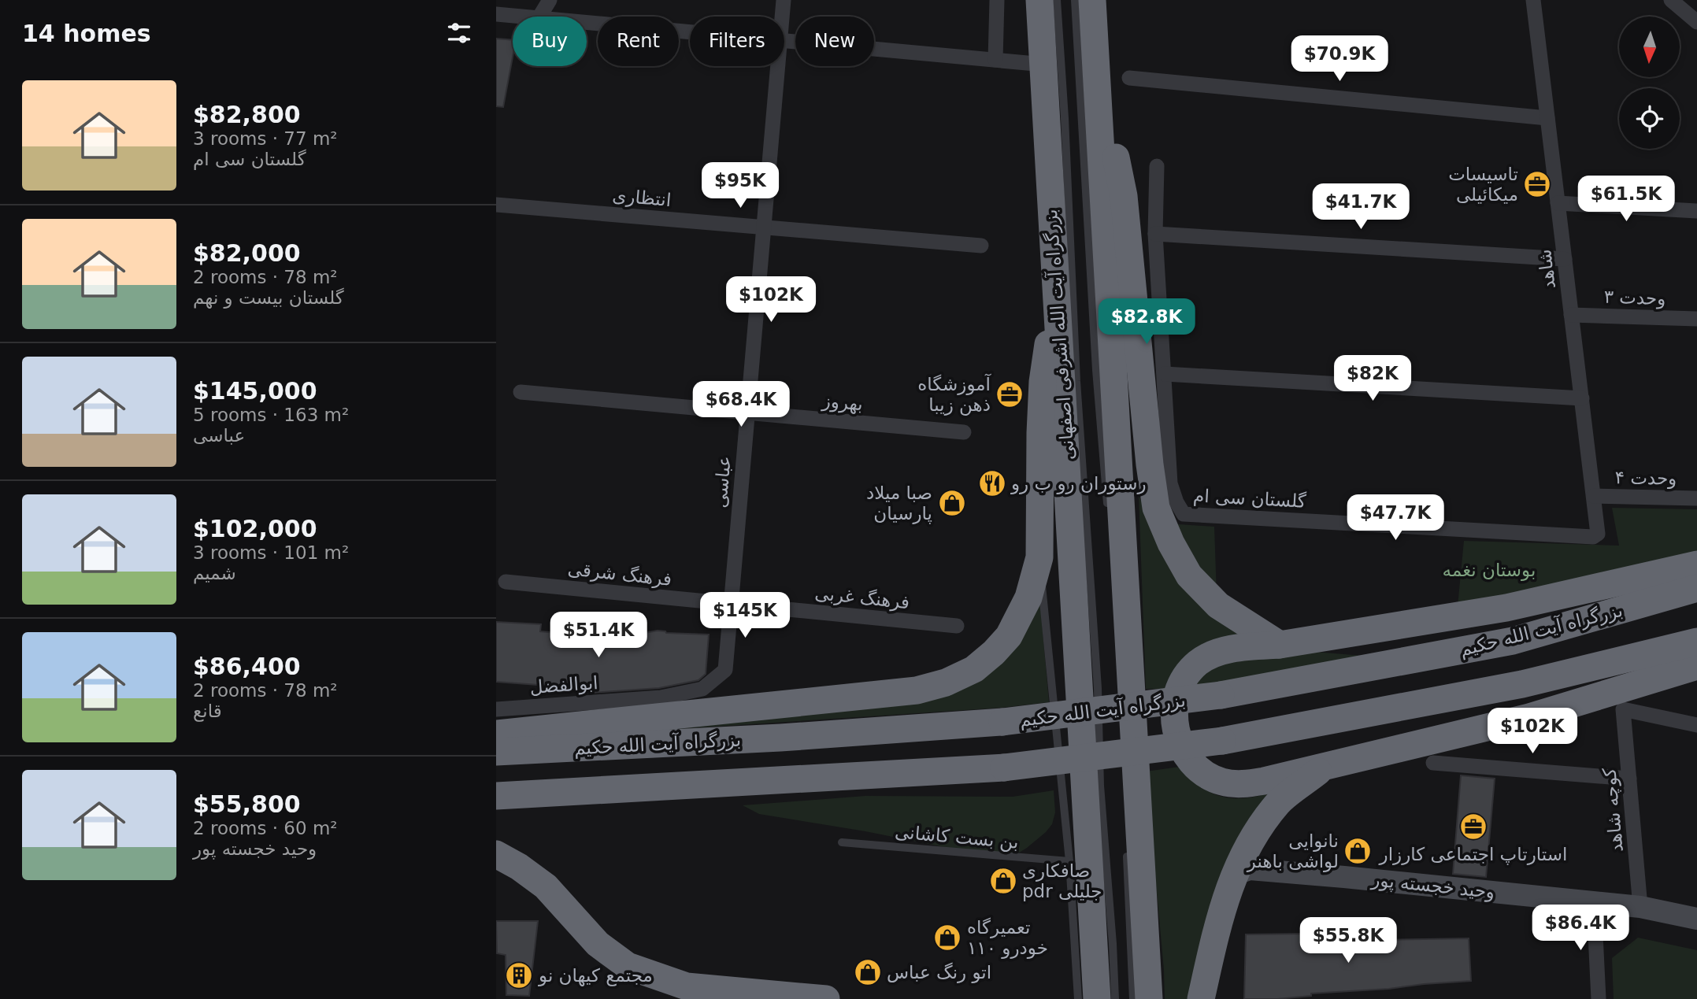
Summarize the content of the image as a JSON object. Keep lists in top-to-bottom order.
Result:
{
  "streets": {
    "highway": ["بزرگراه آیت الله اشرفی اصفهانی", "بزرگراه آیت الله حکیم"],
    "main road": ["وحید خجسته پور"],
    "street": [
      "انتظاری",
      "شاهد",
      "وحدت ۳",
      "بهروز",
      "وحدت ۴",
      "عباسی",
      "گلستان سی ام",
      "فرهنگ شرقی",
      "فرهنگ غربی",
      "ابوالفضل",
      "کوچه شاهد"
    ],
    "lane": ["بن بست کاشانی"]
  },
  "crossings": [
    ["انتظاری", "عباسی"],
    ["شاهد", "وحدت ۳"],
    ["شاهد", "وحدت ۴"],
    ["شاهد", "گلستان سی ام"],
    ["بهروز", "عباسی"],
    ["عباسی", "فرهنگ شرقی"],
    ["عباسی", "فرهنگ غربی"],
    ["عباسی", "ابوالفضل"],
    ["فرهنگ شرقی", "فرهنگ غربی"],
    ["کوچه شاهد", "وحید خجسته پور"]
  ],
  "parks": ["بوستان نغمه"],
  "places": {
    "office": ["تاسیسات میکائیلی", "آموزشگاه ذهن زیبا", "استارتاپ اجتماعی کارزار"],
    "restaurant": ["رستوران رو ب رو"],
    "shop": [
      "صبا میلاد پارسیان",
      "نانوایی لواشی باهنر",
      "صافکاری pdr جلیلی",
      "تعمیرگاه خودرو ۱۱۰",
      "اتو رنگ عباس"
    ],
    "building": ["مجتمع کیهان نو"]
  },
  "north": "bottom",
  "page": {
    "heading": "14 homes",
    "chip": [
      "Buy",
      "Rent",
      "Filters",
      "New"
    ],
    "price": [
      "$70.9K",
      "$95K",
      "$61.5K",
      "$41.7K",
      "$102K",
      "$82.8K",
      "$82K",
      "$68.4K",
      "$47.7K",
      "$145K",
      "$51.4K",
      "$102K",
      "$86.4K",
      "$55.8K"
    ],
    "list": [
      {
        "name": "$82,800",
        "note": "3 rooms · 77 m² · گلستان سی ام"
      },
      {
        "name": "$82,000",
        "note": "2 rooms · 78 m² · گلستان بیست و نهم"
      },
      {
        "name": "$145,000",
        "note": "5 rooms · 163 m² · عباسی"
      },
      {
        "name": "$102,000",
        "note": "3 rooms · 101 m² · شمیم"
      },
      {
        "name": "$86,400",
        "note": "2 rooms · 78 m² · قانع"
      },
      {
        "name": "$55,800",
        "note": "2 rooms · 60 m² · وحید خجسته پور"
      }
    ]
  }
}
